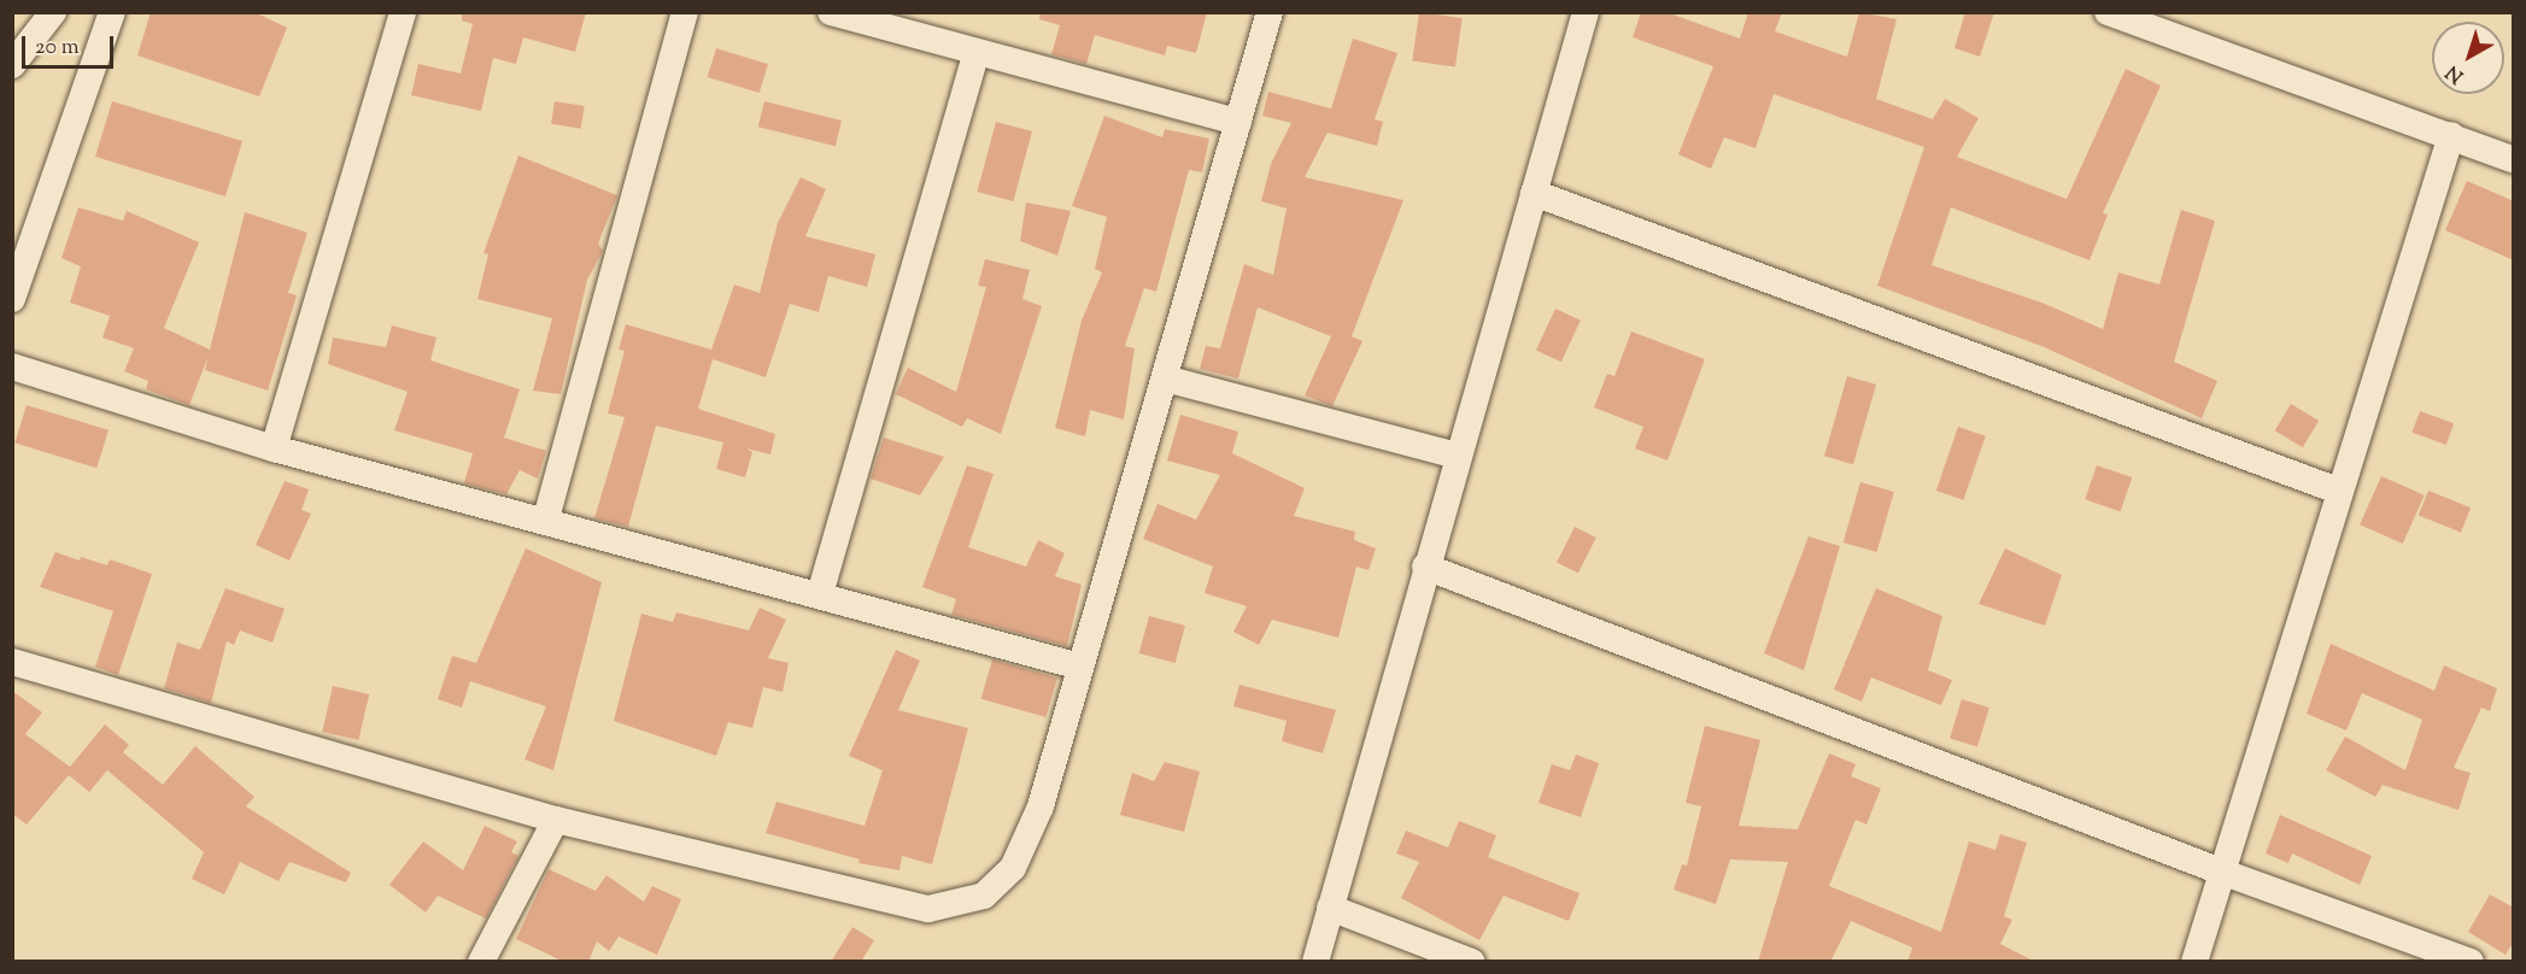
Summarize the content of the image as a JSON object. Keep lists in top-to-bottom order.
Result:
{
  "scale_bar": "20 m",
  "north": "bottom left"
}
